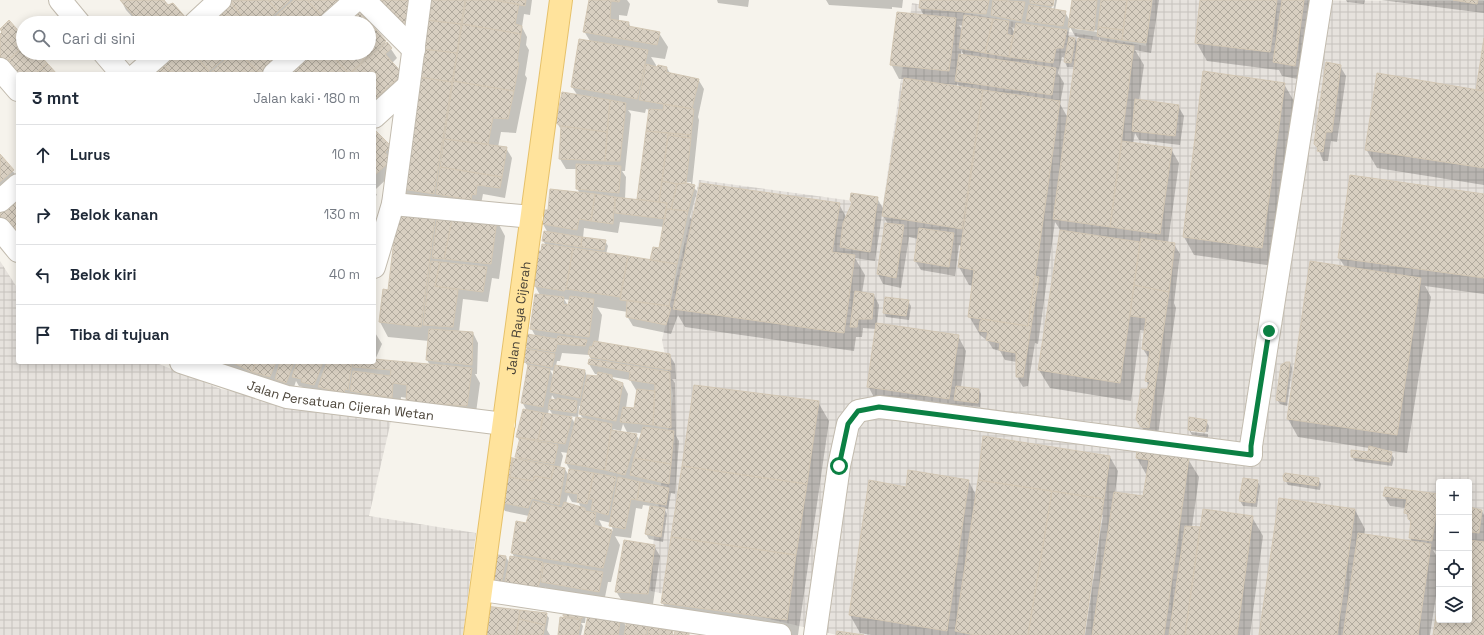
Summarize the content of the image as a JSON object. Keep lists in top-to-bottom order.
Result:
{
  "streets": {
    "main road": ["Jalan Raya Cijerah"],
    "street": ["Jalan Persatuan Cijerah Wetan"]
  },
  "crossings": [
    ["Jalan Raya Cijerah", "Jalan Persatuan Cijerah Wetan"]
  ],
  "page": {
    "search": "Cari di sini",
    "heading": ["3 mnt", "Jalan kaki · 180 m"],
    "list": [
      ["Lurus", "10 m"],
      ["Belok kanan", "130 m"],
      ["Belok kiri", "40 m"],
      "Tiba di tujuan"
    ],
    "map_buttons": ["+", "−"]
  }
}
